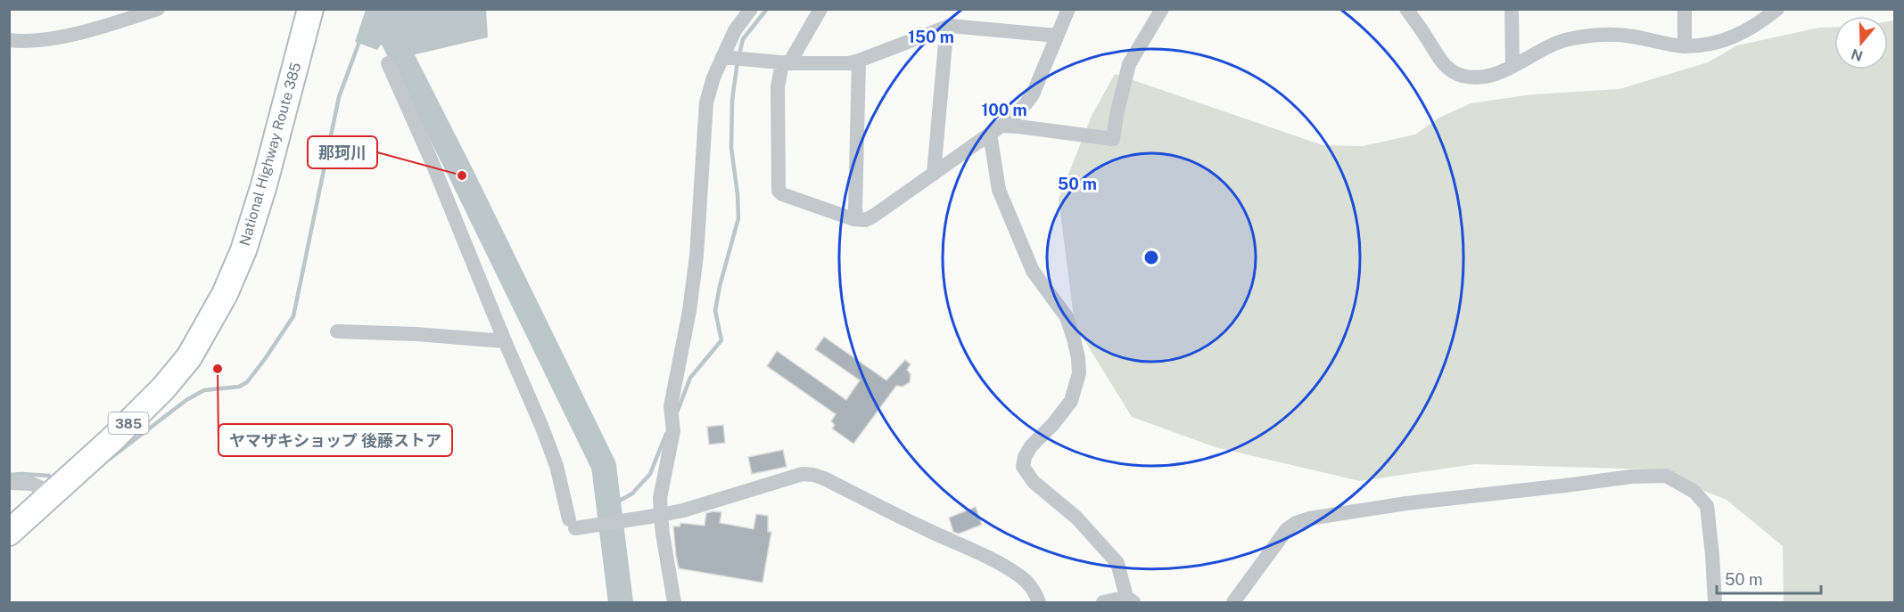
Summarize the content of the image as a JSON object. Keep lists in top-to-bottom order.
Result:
{
  "streets": {
    "highway": ["National Highway Route 385", "385"]
  },
  "places": ["那珂川", "ヤマザキショップ 後藤ストア"],
  "scale_bar": "50 m",
  "north": "bottom",
  "rings": ["150 m", "100 m", "50 m"]
}
